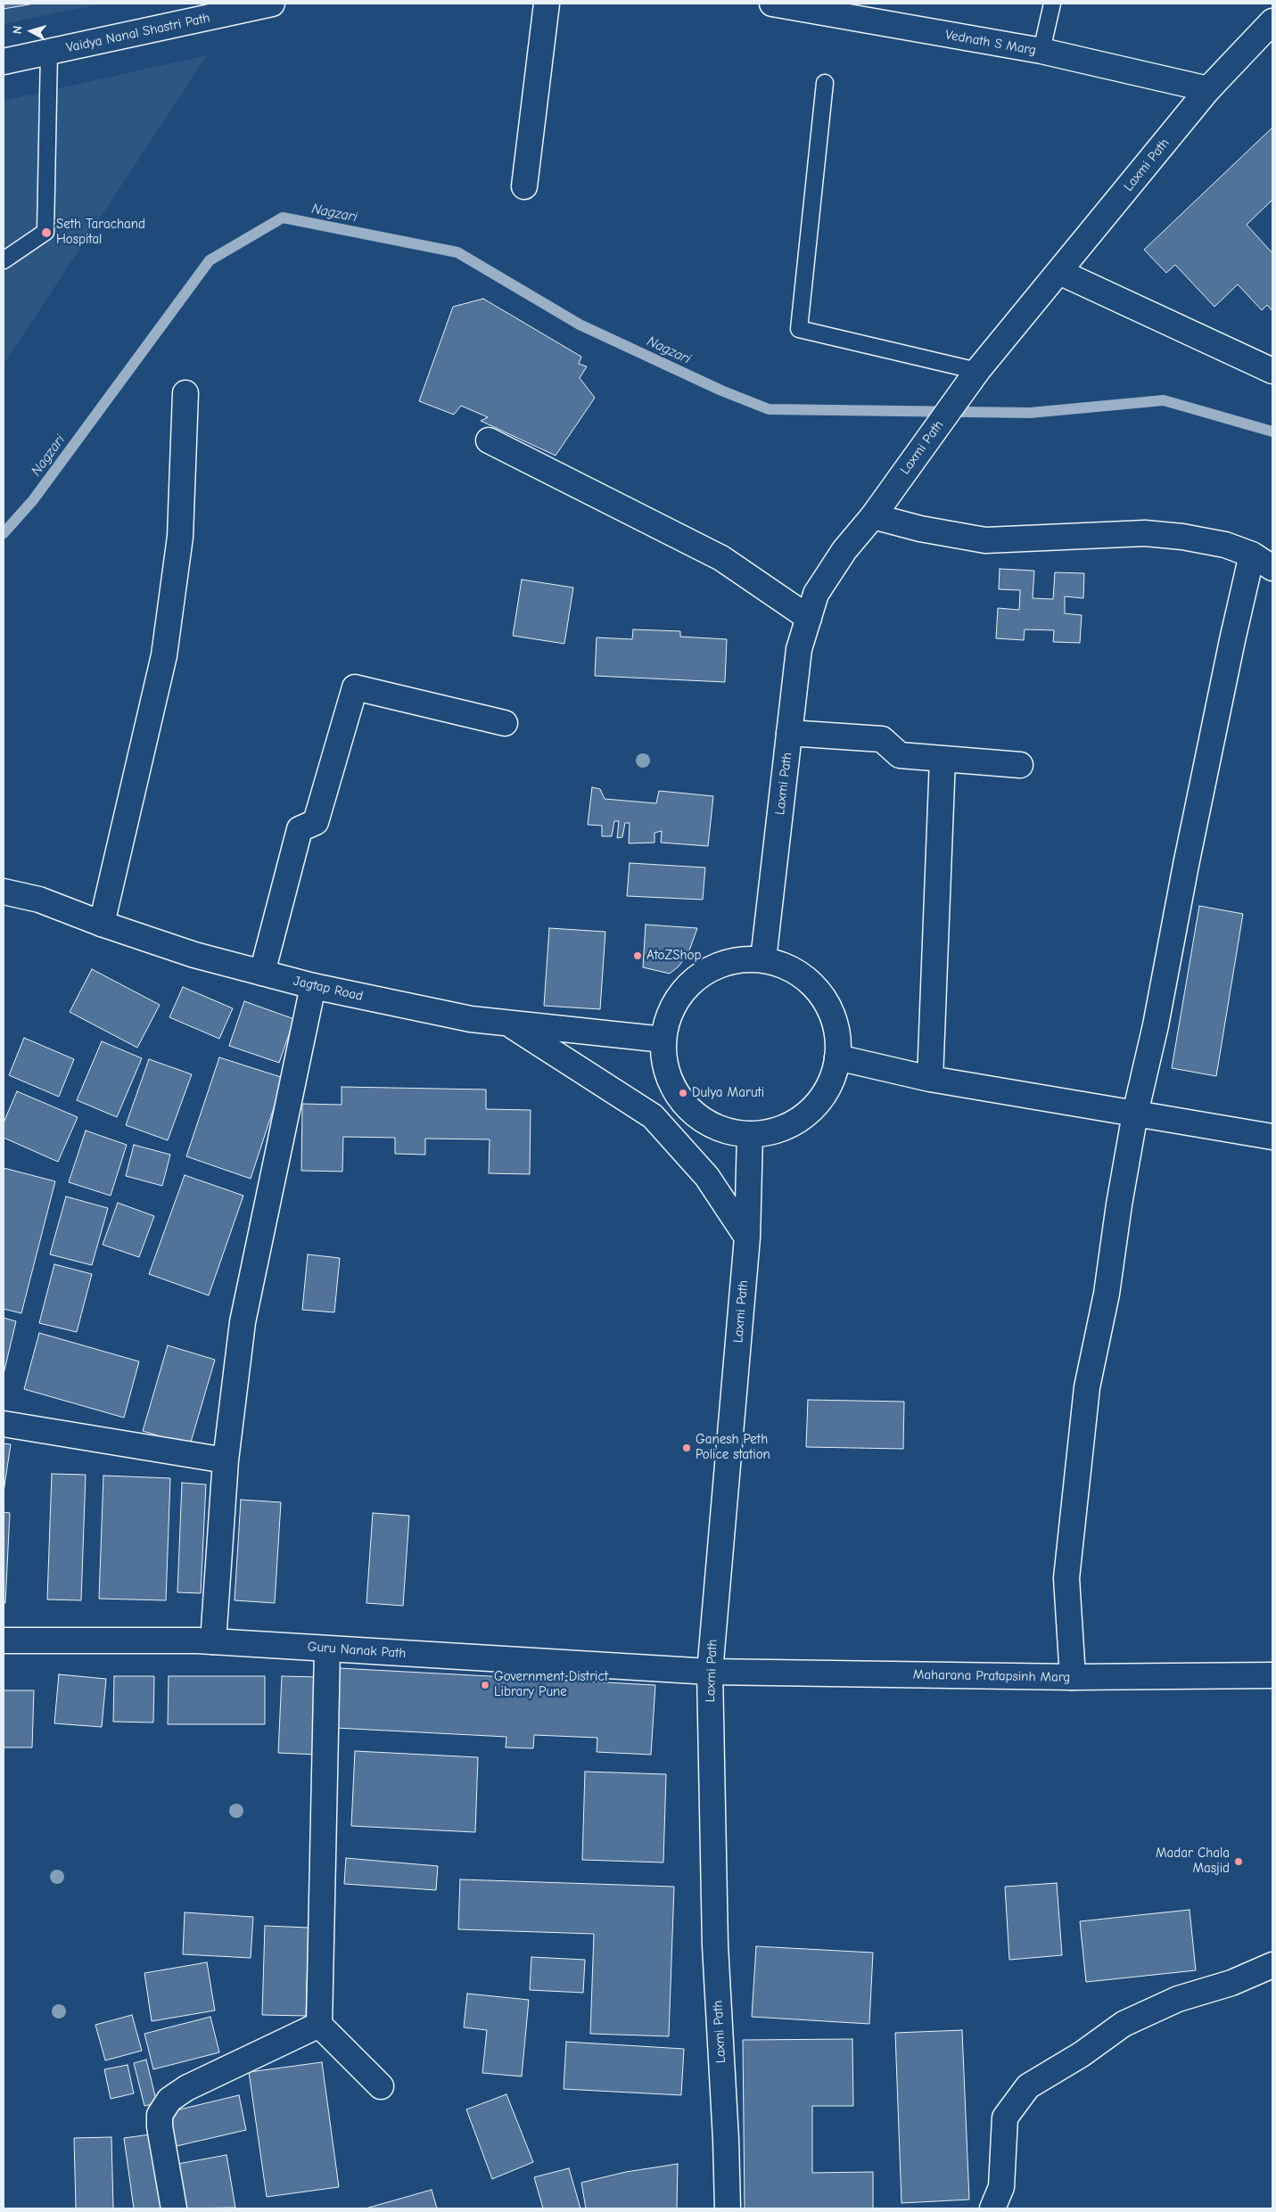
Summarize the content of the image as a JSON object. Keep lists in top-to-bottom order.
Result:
{
  "streets": {
    "street": [
      "Vaidya Nanal Shastri Path",
      "Vednath S Marg",
      "Laxmi Path",
      "Jagtap Road",
      "Guru Nanak Path",
      "Maharana Pratapsinh Marg"
    ]
  },
  "crossings": [
    ["Vednath S Marg", "Laxmi Path"],
    ["Laxmi Path", "Guru Nanak Path"],
    ["Laxmi Path", "Maharana Pratapsinh Marg"],
    ["Guru Nanak Path", "Maharana Pratapsinh Marg"]
  ],
  "water": ["Nagzari"],
  "places": [
    "Seth Tarachand Hospital",
    "AtoZShop",
    "Dulya Maruti",
    "Ganesh Peth Police station",
    "Government District Library Pune",
    "Madar Chala Masjid"
  ],
  "north": "left"
}
